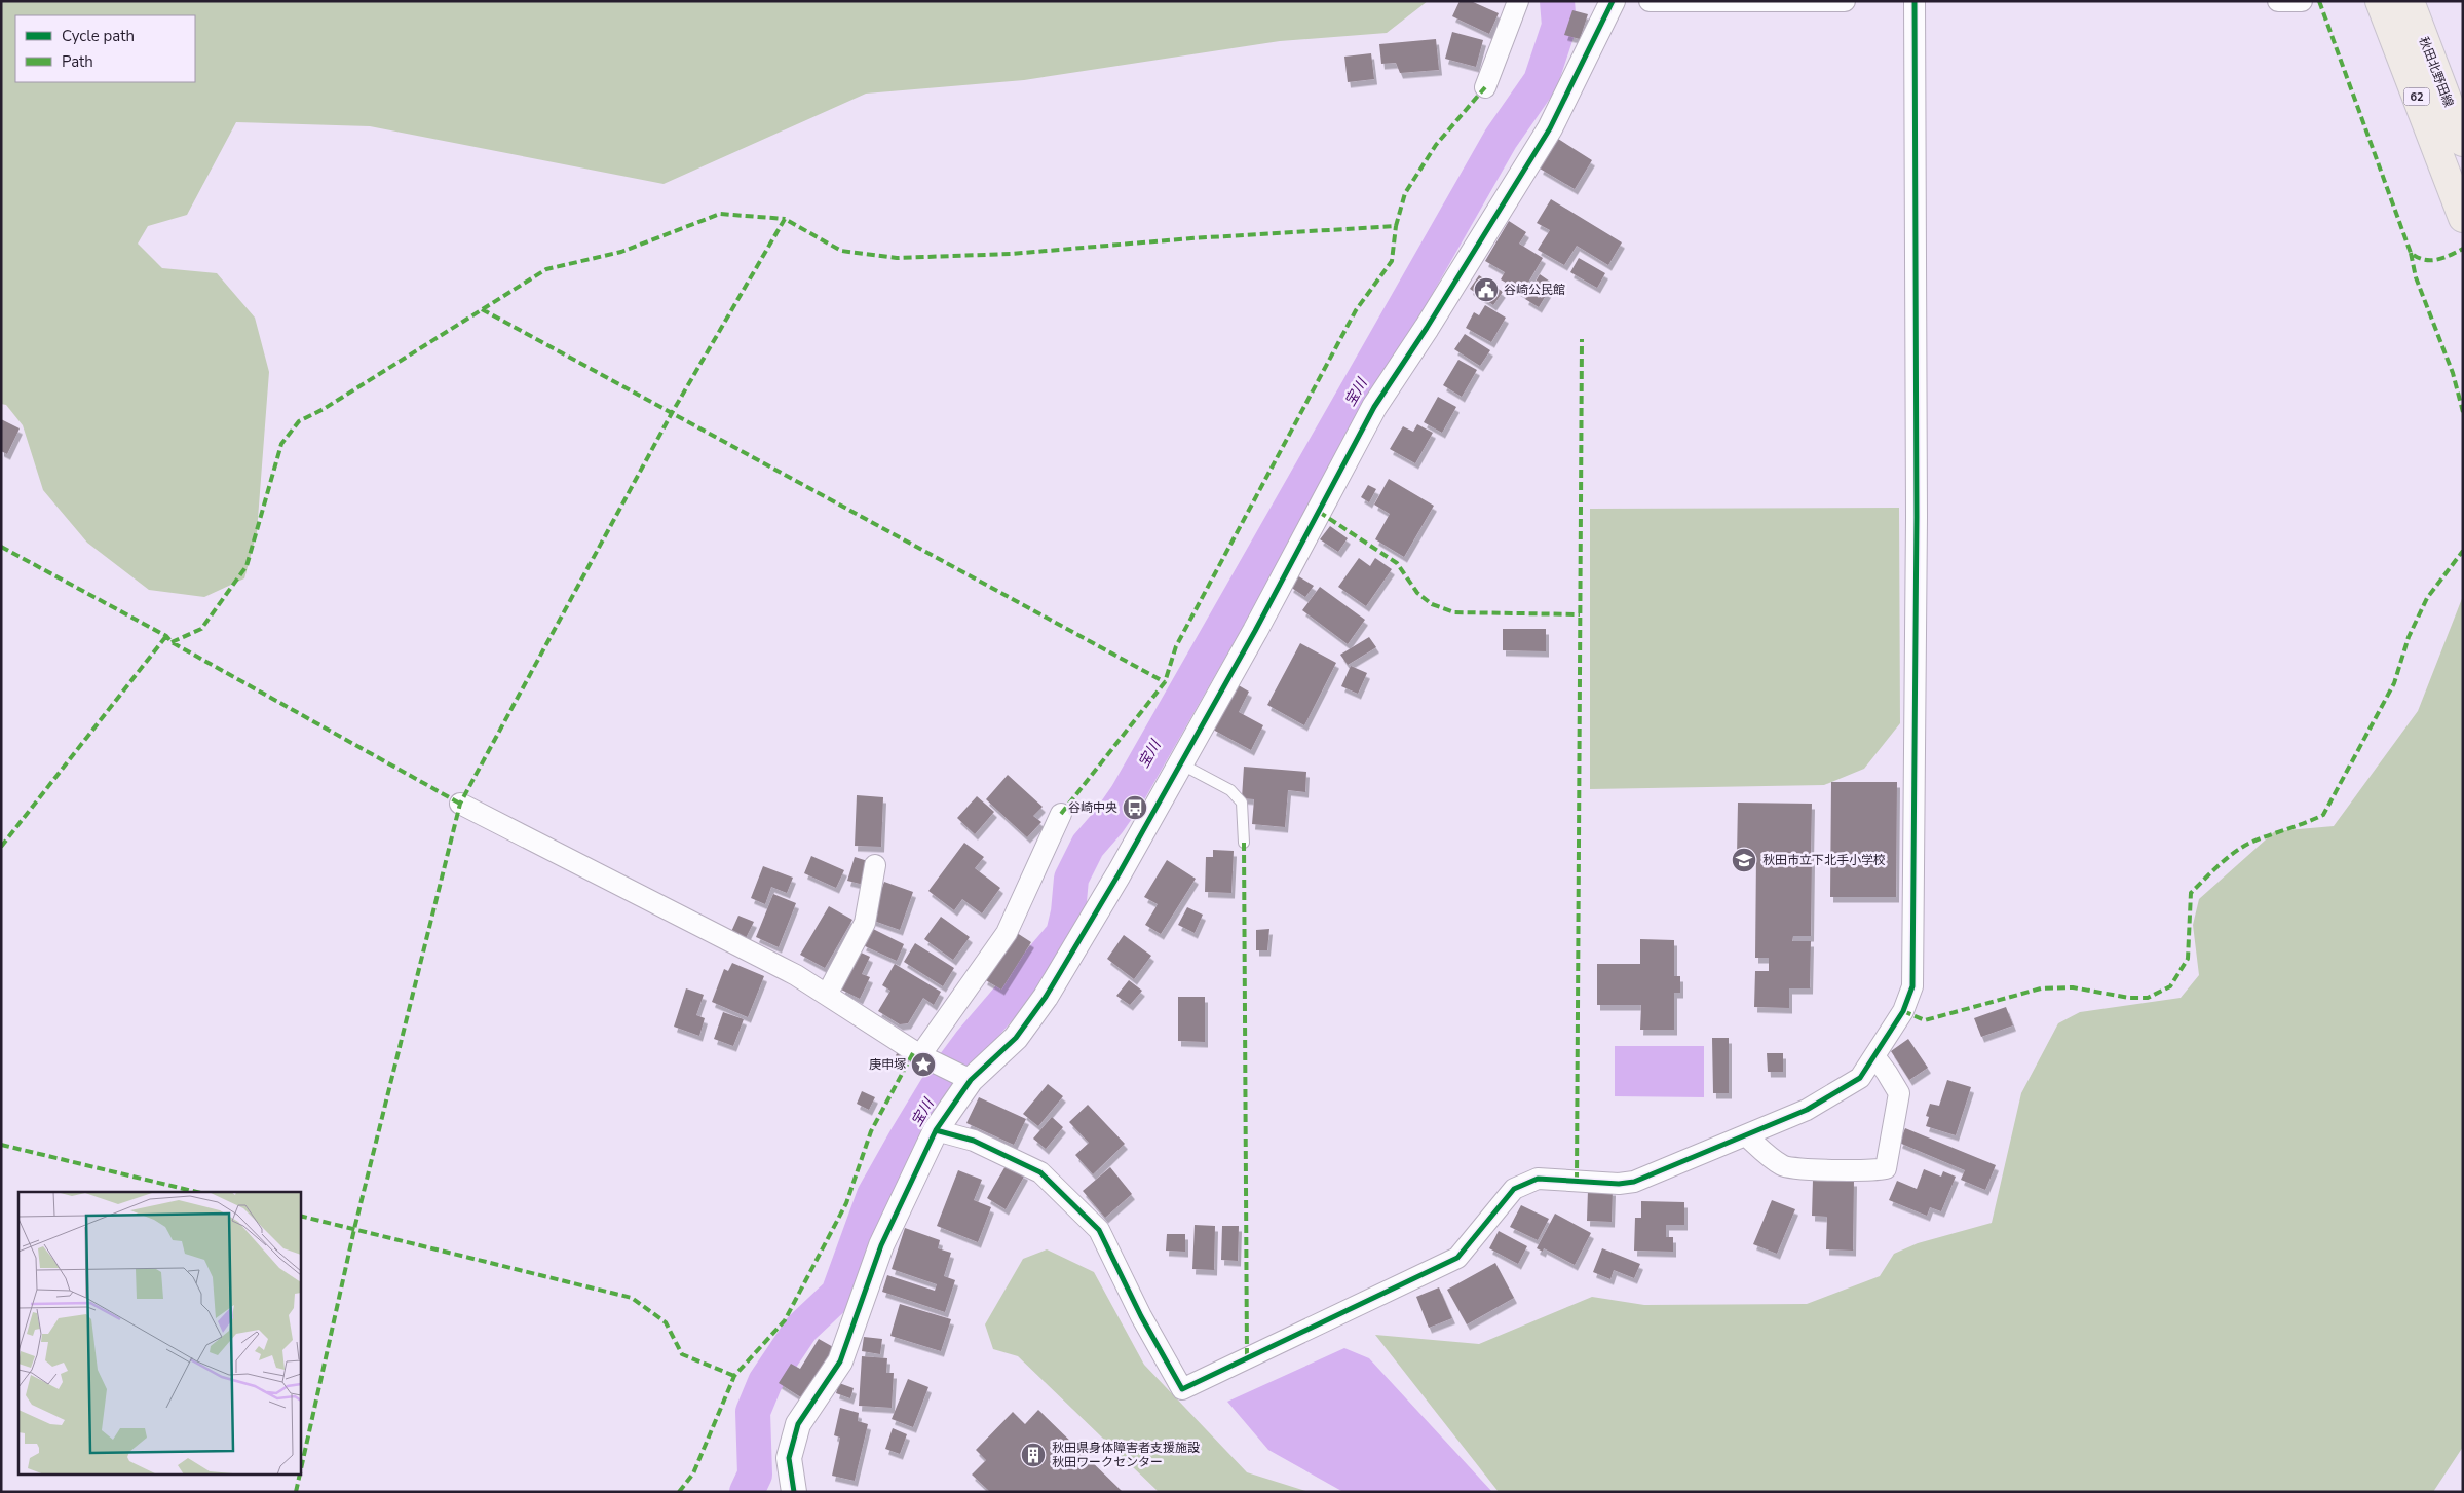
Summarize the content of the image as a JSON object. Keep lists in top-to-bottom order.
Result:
{
  "streets": {
    "main road": ["秋田北野田線", "62"]
  },
  "water": ["宝川"],
  "places": {
    "public building": ["谷崎公民館"],
    "bus stop": ["谷崎中央"],
    "school or university": ["秋田市立下北手小学校"],
    "place": ["庚申塚"],
    "building": ["秋田県身体障害者支援施設 秋田ワークセンター"]
  },
  "legend": ["Cycle path", "Path"]
}
